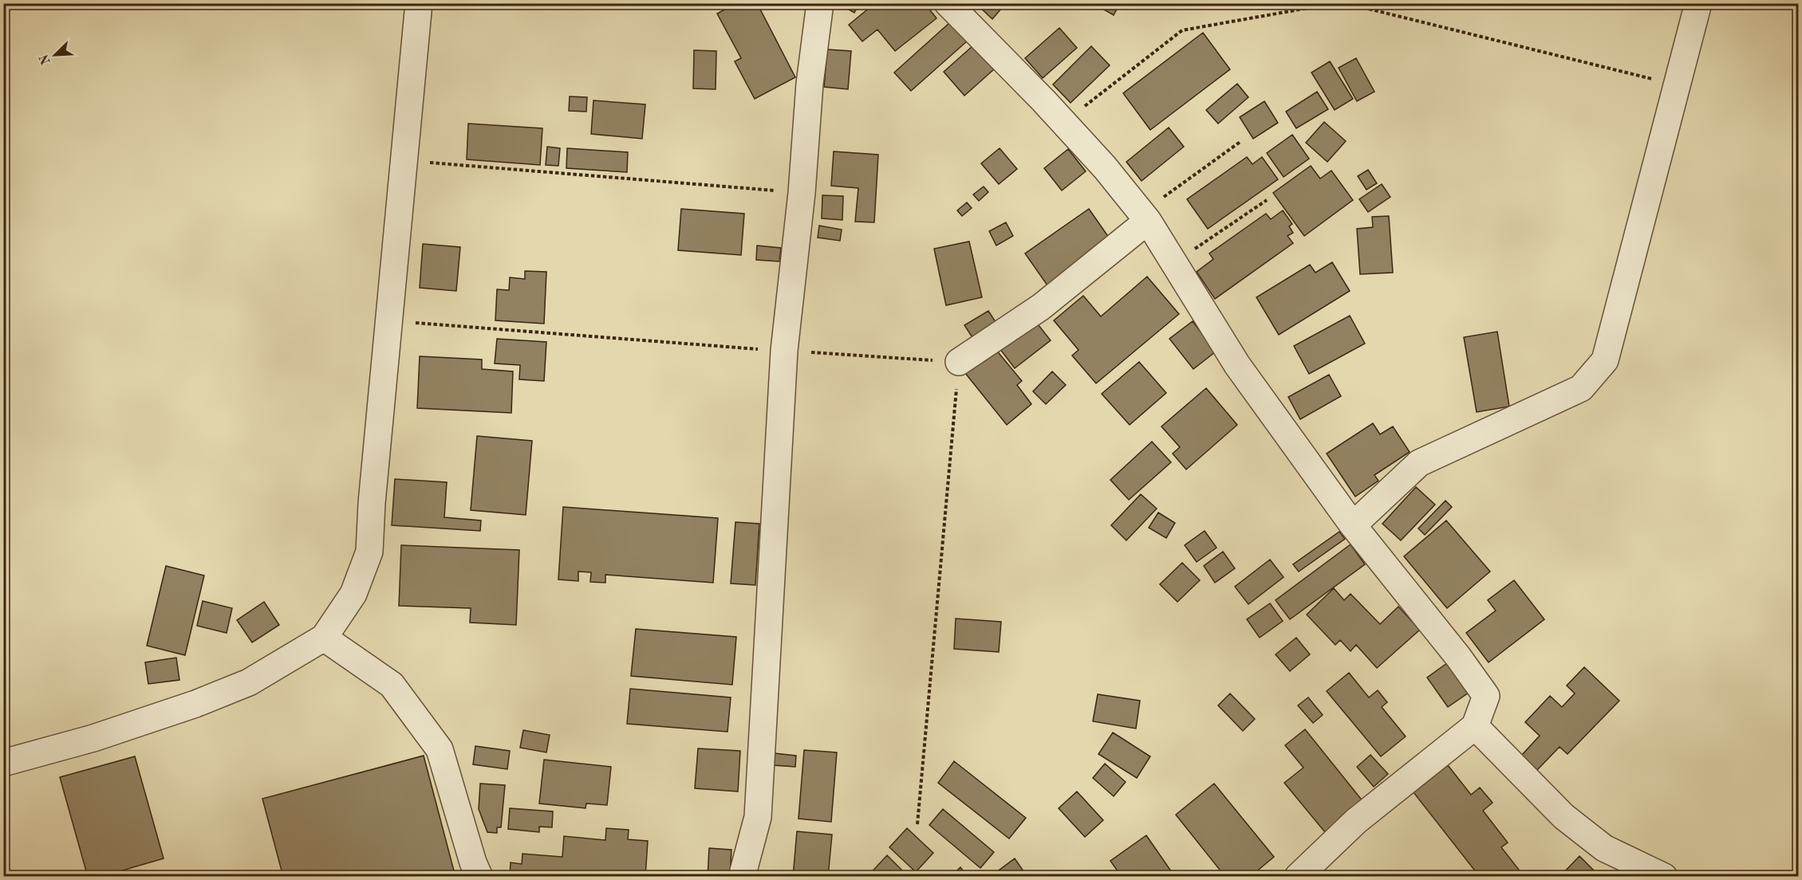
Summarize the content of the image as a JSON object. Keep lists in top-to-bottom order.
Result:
{
  "north": "bottom left"
}
